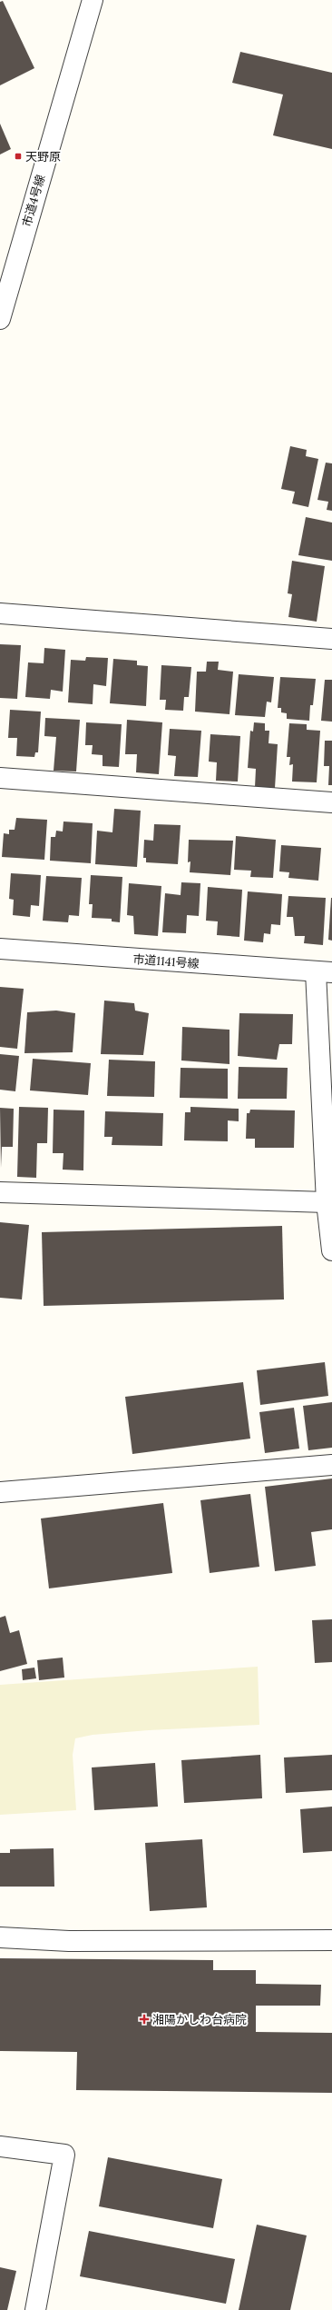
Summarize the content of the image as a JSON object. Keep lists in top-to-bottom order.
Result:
{
  "streets": {
    "street": ["市道4号線", "市道1141号線"]
  },
  "places": {
    "transit": ["天野原"],
    "health": ["湘陽かしわ台病院"]
  }
}
